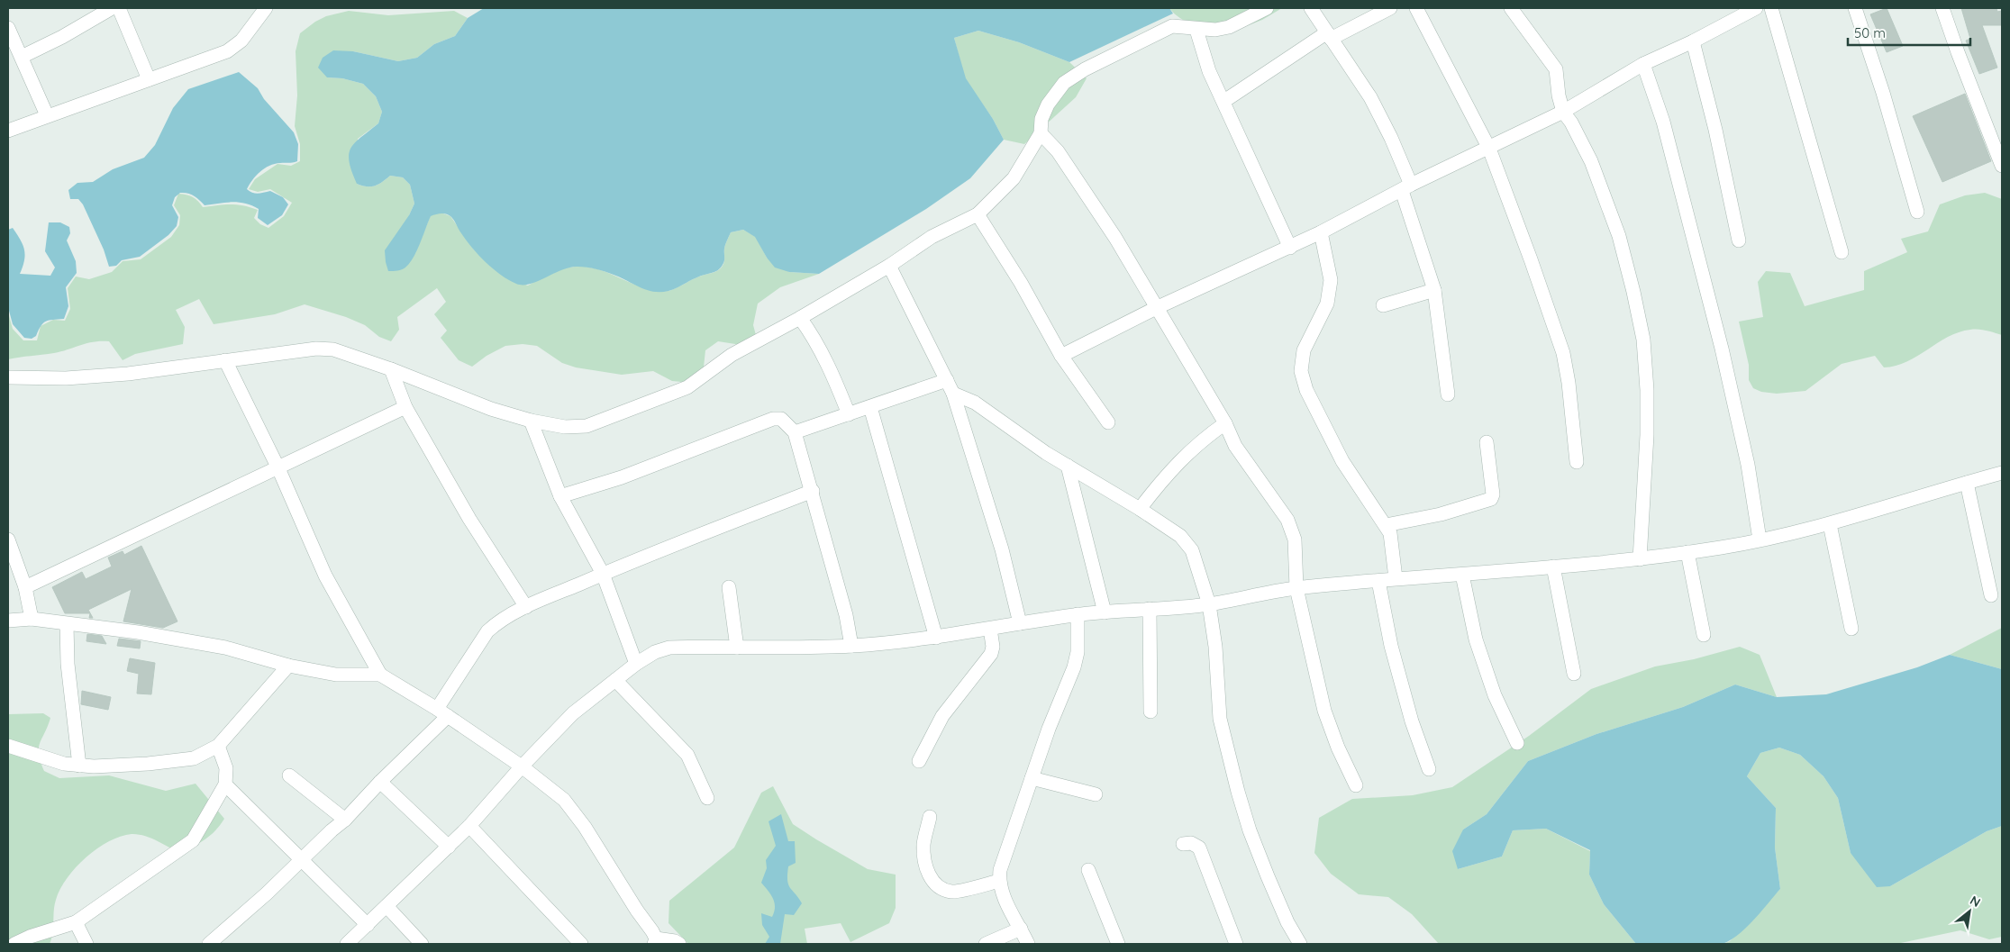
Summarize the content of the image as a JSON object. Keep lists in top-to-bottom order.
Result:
{
  "scale_bar": "50 m",
  "north": "top right"
}
